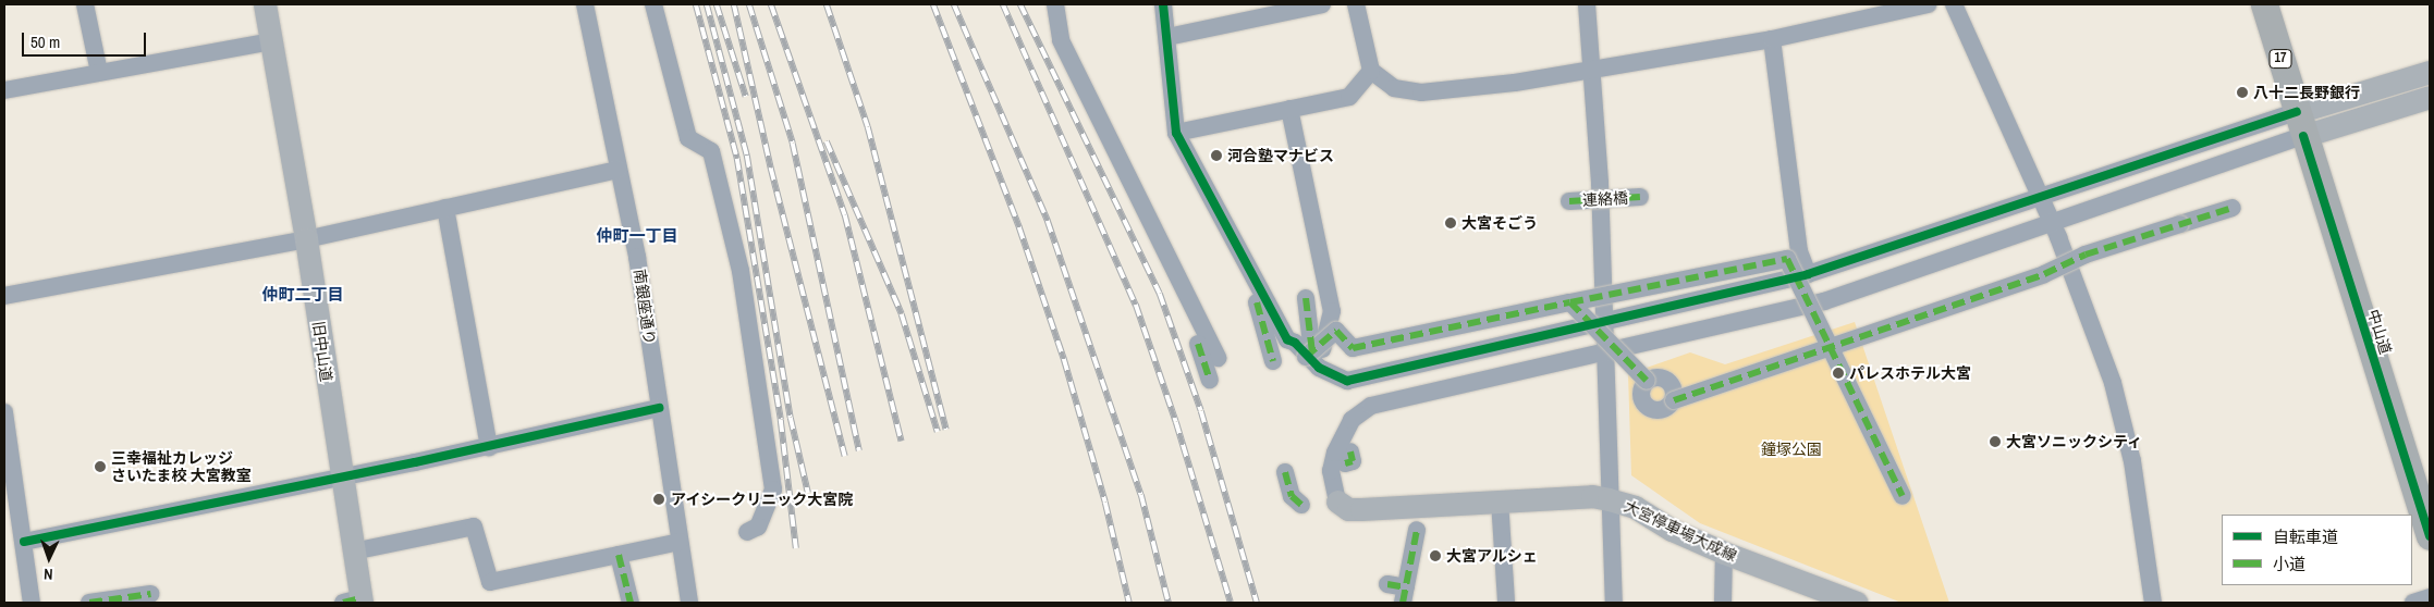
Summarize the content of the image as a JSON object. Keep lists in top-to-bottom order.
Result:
{
  "streets": {
    "highway": ["17", "中山道"],
    "main road": ["旧中山道", "大宮停車場大成線"],
    "street": ["連絡橋", "南銀座通り"]
  },
  "districts": ["仲町一丁目", "仲町二丁目"],
  "parks": ["鐘塚公園"],
  "places": [
    "八十二長野銀行",
    "河合塾マナビス",
    "大宮そごう",
    "パレスホテル大宮",
    "大宮ソニックシティ",
    "三幸福祉カレッジ さいたま校 大宮教室",
    "アイシークリニック大宮院",
    "大宮アルシェ"
  ],
  "legend": ["自転車道", "小道"],
  "scale_bar": "50 m",
  "north": "bottom"
}
